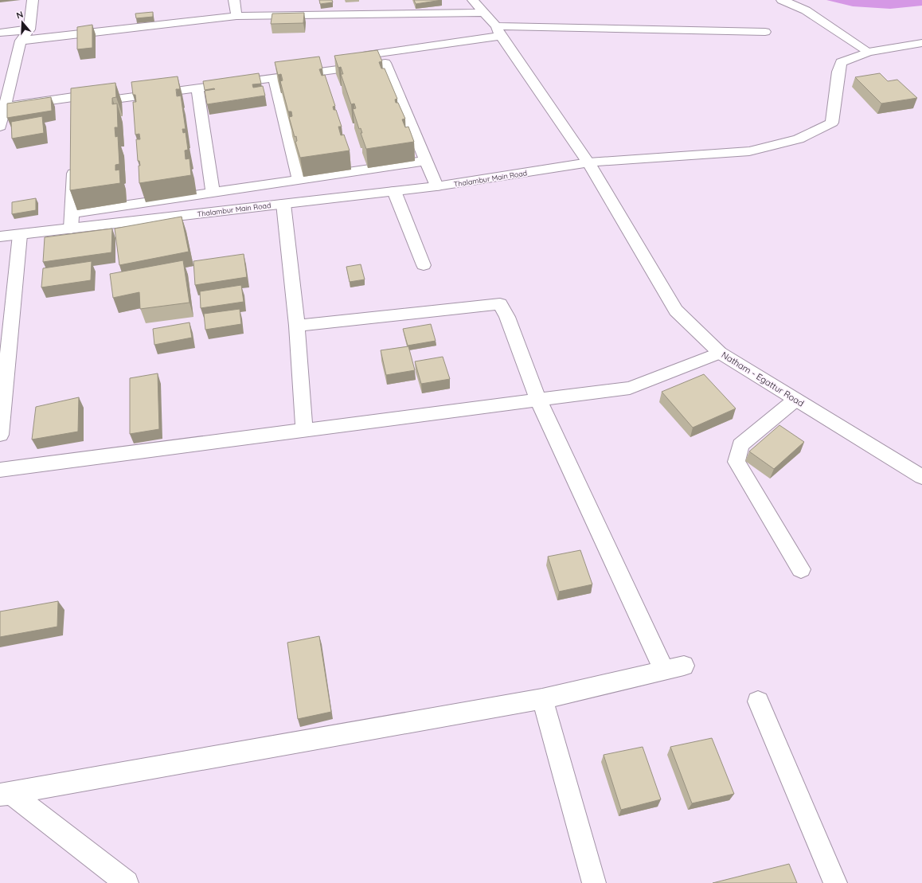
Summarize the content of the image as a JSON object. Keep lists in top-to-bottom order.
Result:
{
  "streets": {
    "street": ["Thalambur Main Road", "Natham - Egattur Road"]
  },
  "crossings": [
    ["Thalambur Main Road", "Natham - Egattur Road"]
  ],
  "north": "top"
}
